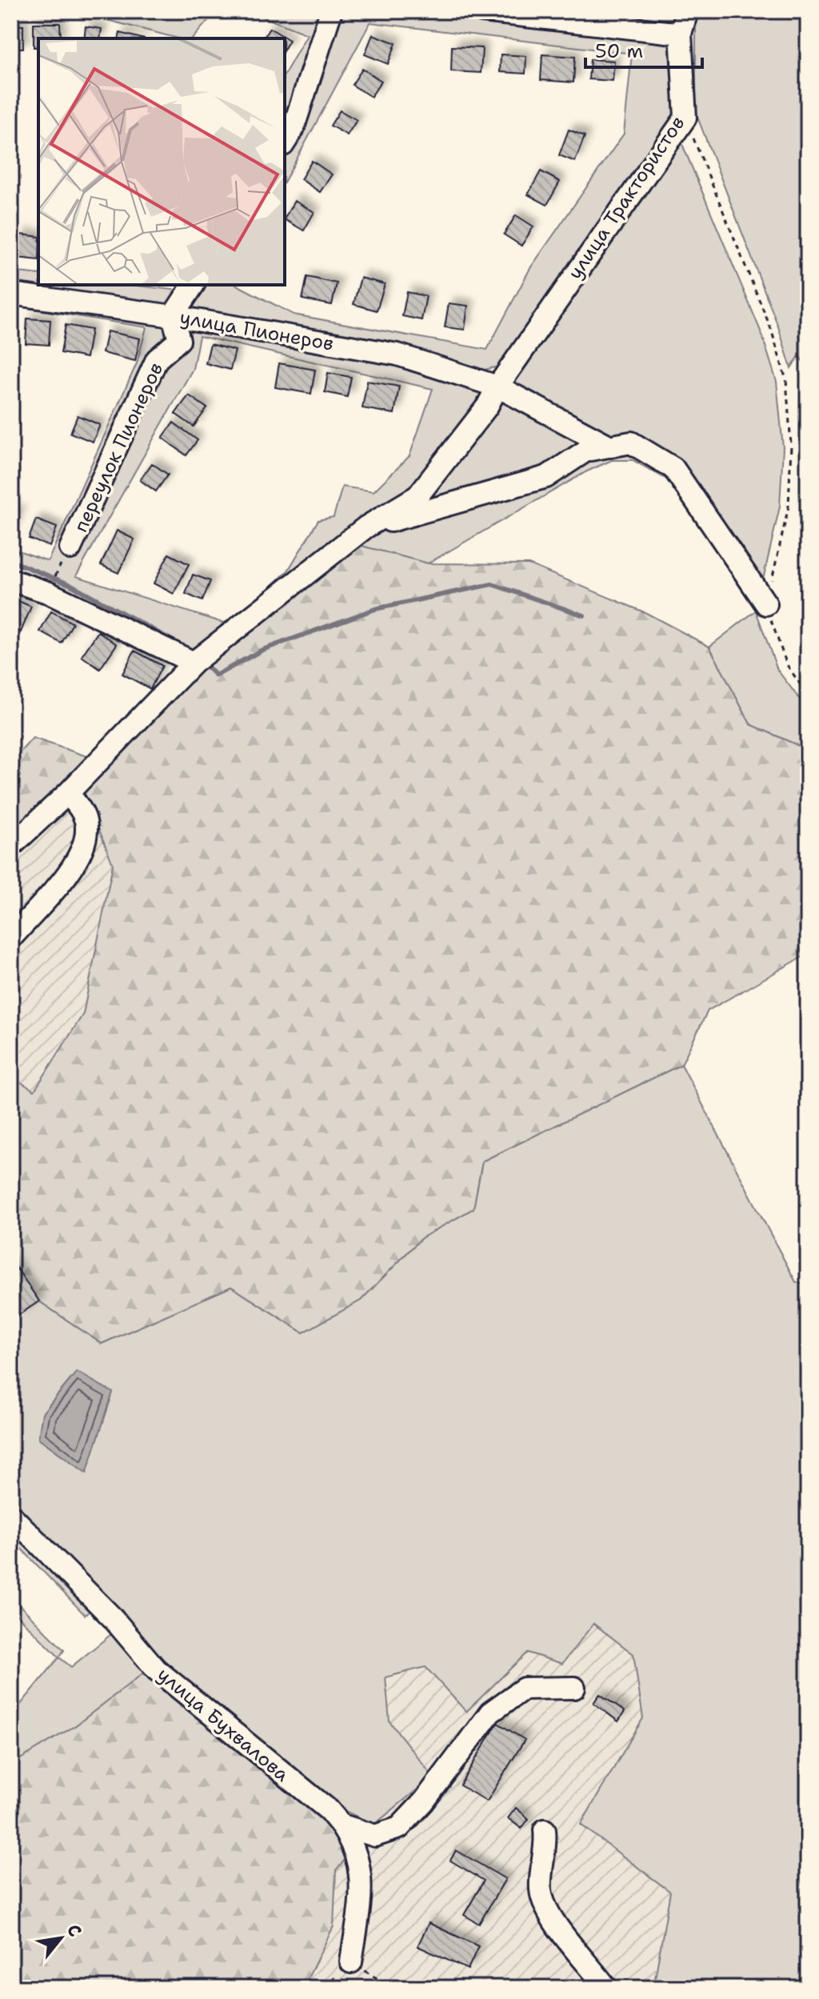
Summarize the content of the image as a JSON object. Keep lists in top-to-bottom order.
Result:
{
  "streets": {
    "street": [
      "улица Трактористов",
      "улица Пионеров",
      "переулок Пионеров",
      "улица Бухвалова"
    ]
  },
  "crossings": [
    ["улица Трактористов", "улица Пионеров"],
    ["улица Пионеров", "переулок Пионеров"]
  ],
  "scale_bar": "50 m",
  "north": "top right"
}
